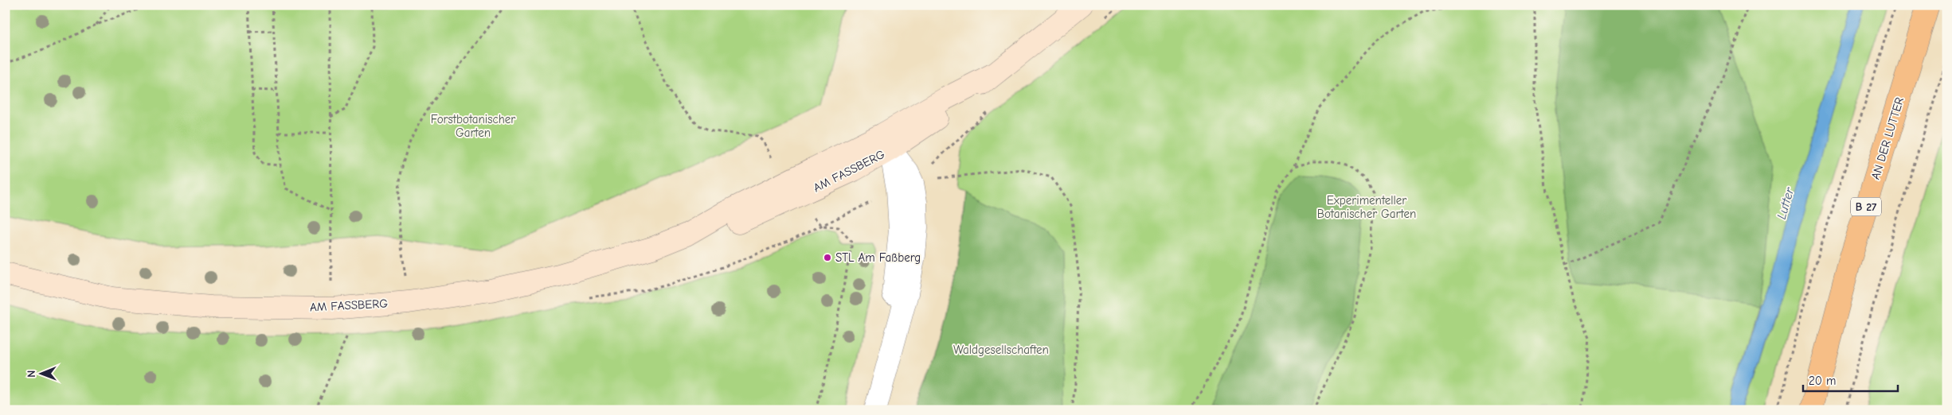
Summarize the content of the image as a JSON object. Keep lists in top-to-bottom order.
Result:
{
  "streets": {
    "main road": ["AN DER LUTTER", "B 27"],
    "street": ["AM FASSBERG"]
  },
  "water": ["Lutter"],
  "parks": ["Forstbotanischer Garten", "Experimenteller Botanischer Garten", "Waldgesellschaften"],
  "places": ["STL Am Faßberg"],
  "scale_bar": "20 m",
  "north": "left"
}
